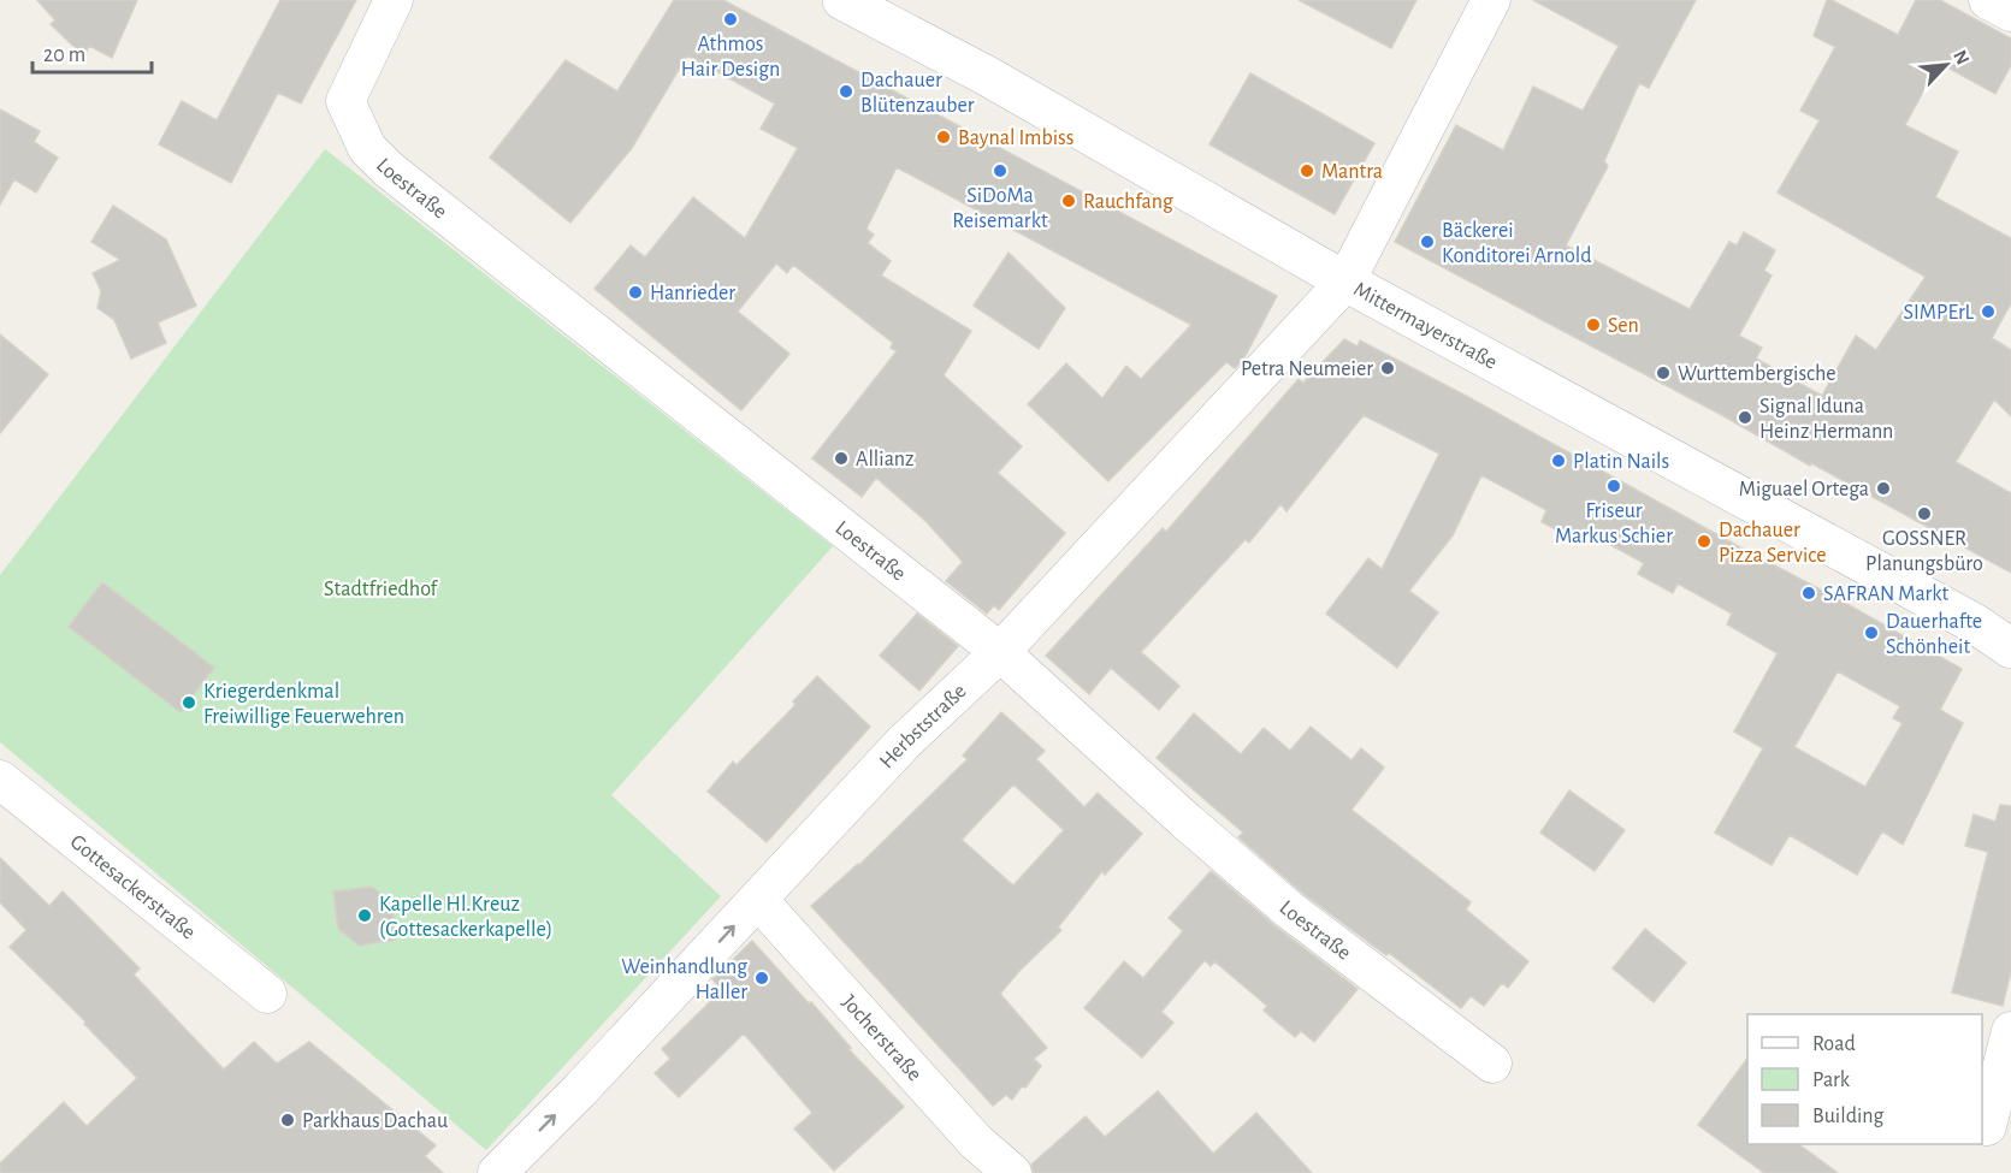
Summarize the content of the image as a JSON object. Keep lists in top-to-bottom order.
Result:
{
  "streets": {
    "main road": ["Mittermayerstraße"],
    "street": [
      "Loestraße",
      "Herbststraße",
      "Gottesackerstraße",
      "Jocherstraße"
    ]
  },
  "crossings": [
    ["Loestraße", "Herbststraße"],
    ["Mittermayerstraße", "Herbststraße"],
    ["Herbststraße", "Jocherstraße"]
  ],
  "parks": ["Stadtfriedhof"],
  "places": [
    "Athmos Hair Design",
    "Dachauer Blütenzauber",
    "Baynal Imbiss",
    "SiDoMa Reisemarkt",
    "Mantra",
    "Rauchfang",
    "Bäckerei Konditorei Arnold",
    "Hanrieder",
    "SIMPErL",
    "Sen",
    "Petra Neumeier",
    "Wurttembergische",
    "Signal Iduna Heinz Hermann",
    "Allianz",
    "Platin Nails",
    "Friseur Markus Schier",
    "Miguael Ortega",
    "GOSSNER Planungsbüro",
    "Dachauer Pizza Service",
    "SAFRAN Markt",
    "Dauerhafte Schönheit",
    "Kriegerdenkmal Freiwillige Feuerwehren",
    "Kapelle Hl.Kreuz (Gottesackerkapelle)",
    "Weinhandlung Haller",
    "Parkhaus Dachau"
  ],
  "legend": ["Road", "Park", "Building"],
  "scale_bar": "20 m",
  "north": "top right"
}
